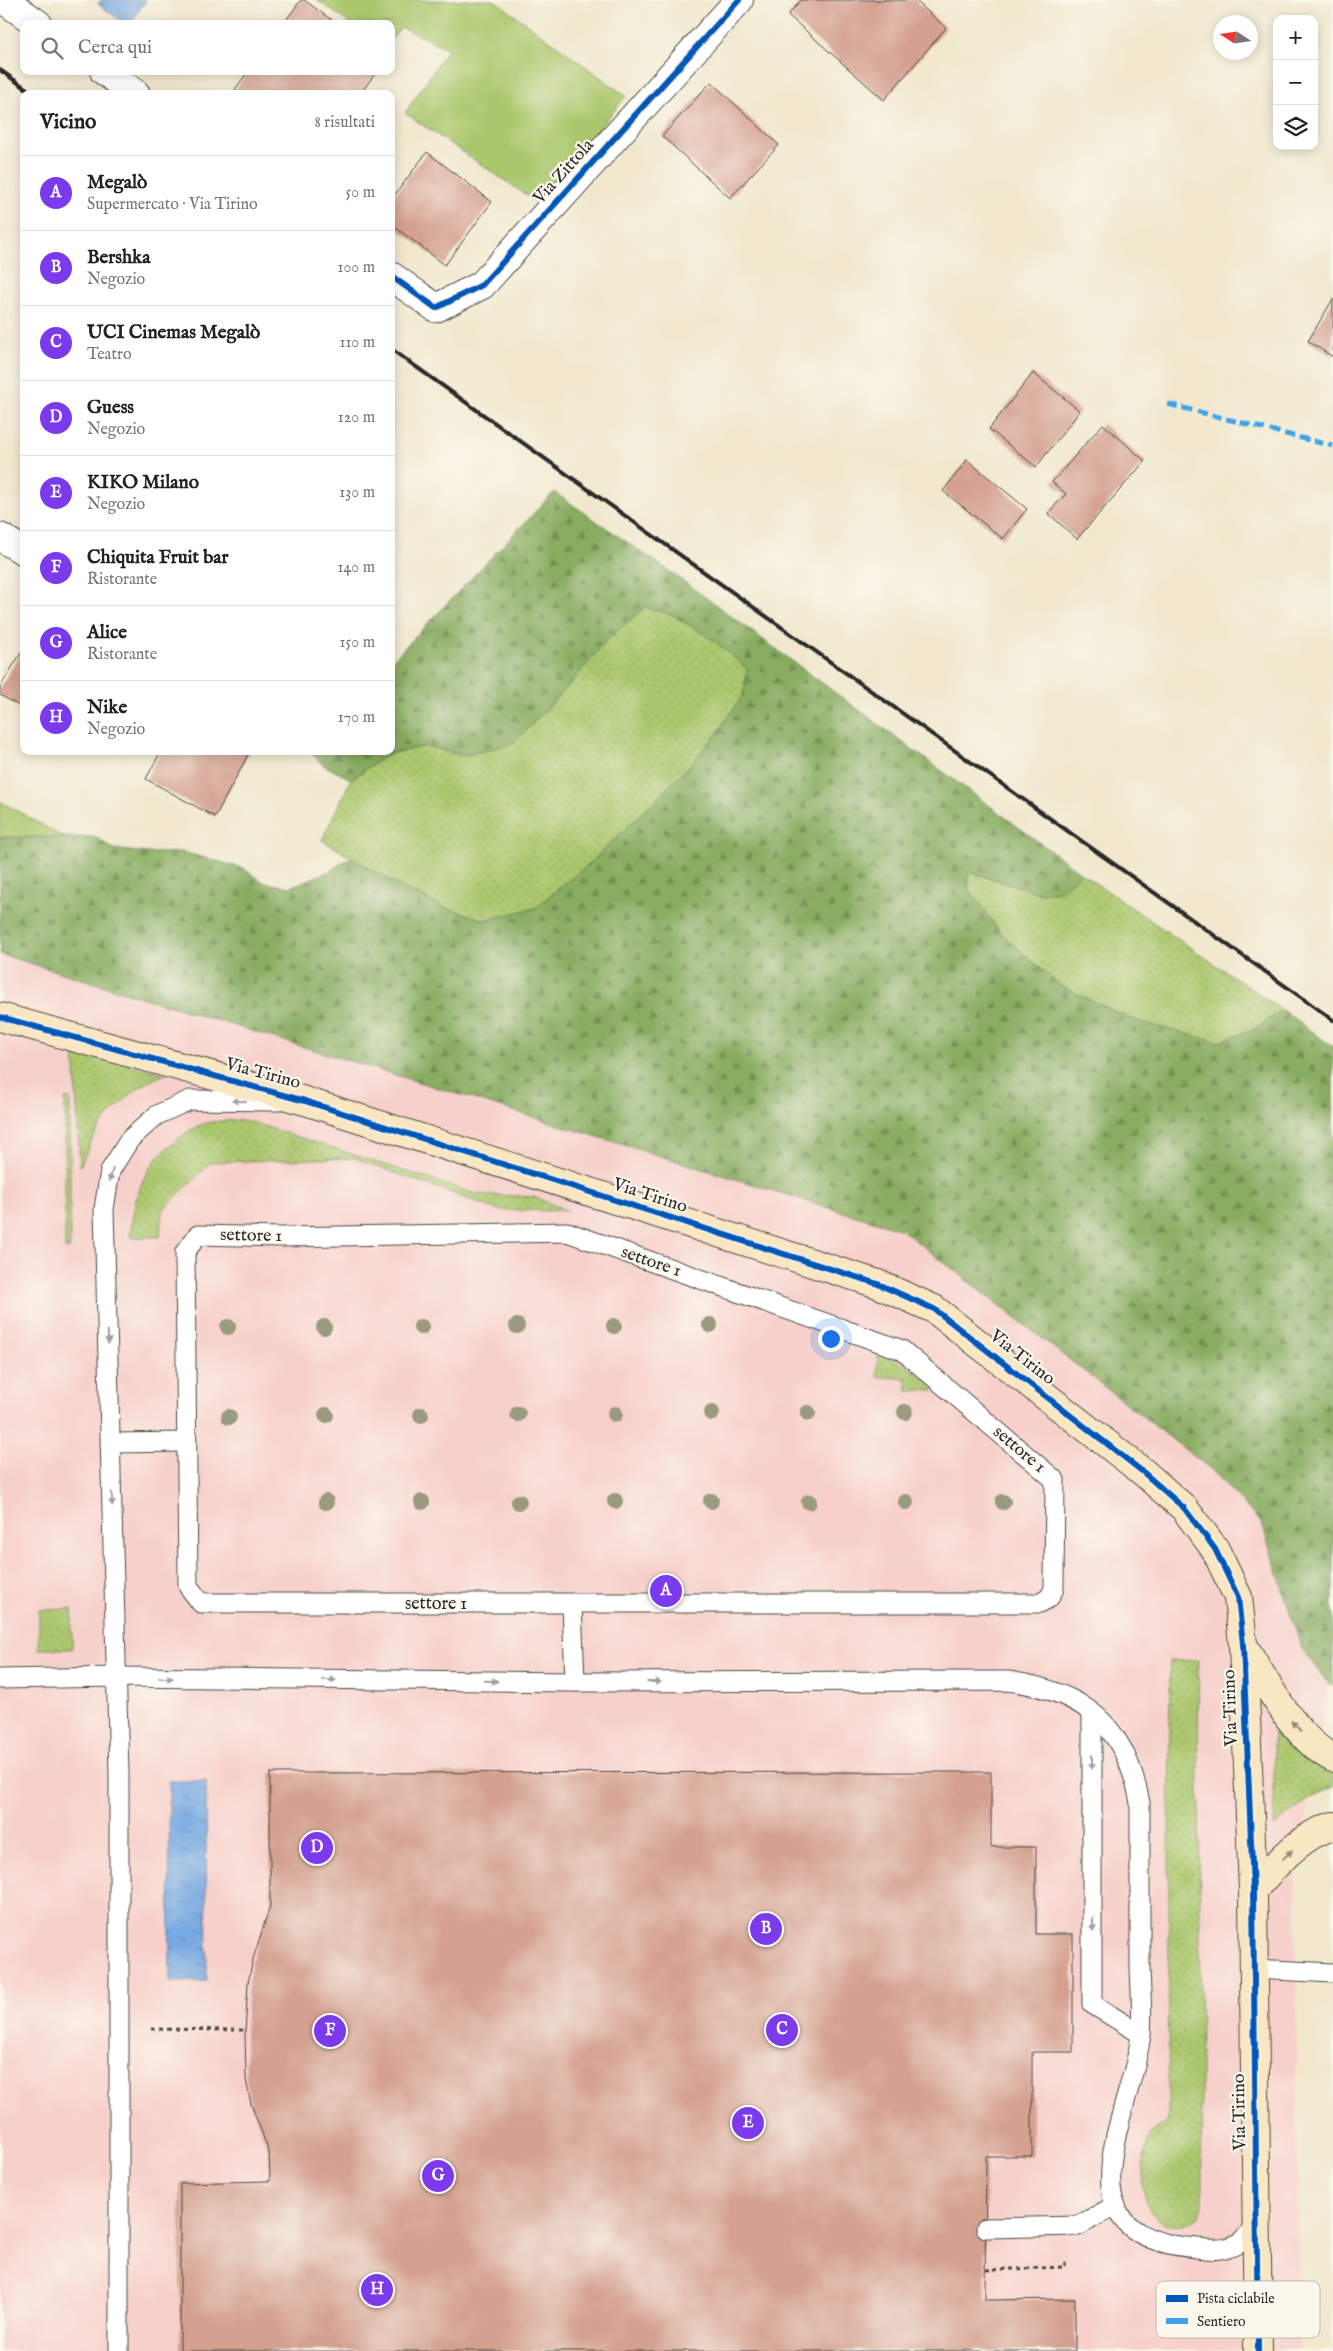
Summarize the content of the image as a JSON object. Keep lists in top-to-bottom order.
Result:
{
  "streets": {
    "street": ["Via Zittola", "Via Tirino"],
    "lane": ["settore 1"]
  },
  "legend": ["Pista ciclabile", "Sentiero"],
  "north": "left",
  "page": {
    "map_buttons": ["+", "−"],
    "search": "Cerca qui",
    "heading": ["Vicino", "8 risultati"],
    "list": [
      {
        "mark": "A",
        "name": "Megalò",
        "note": "Supermercato · Via Tirino",
        "value": "50 m"
      },
      {
        "mark": "B",
        "name": "Bershka",
        "note": "Negozio",
        "value": "100 m"
      },
      {
        "mark": "C",
        "name": "UCI Cinemas Megalò",
        "note": "Teatro",
        "value": "110 m"
      },
      {
        "mark": "D",
        "name": "Guess",
        "note": "Negozio",
        "value": "120 m"
      },
      {
        "mark": "E",
        "name": "KIKO Milano",
        "note": "Negozio",
        "value": "130 m"
      },
      {
        "mark": "F",
        "name": "Chiquita Fruit bar",
        "note": "Ristorante",
        "value": "140 m"
      },
      {
        "mark": "G",
        "name": "Alice",
        "note": "Ristorante",
        "value": "150 m"
      },
      {
        "mark": "H",
        "name": "Nike",
        "note": "Negozio",
        "value": "170 m"
      }
    ],
    "pins": [
      "A",
      "D",
      "B",
      "C",
      "F",
      "E",
      "G",
      "H"
    ]
  }
}
